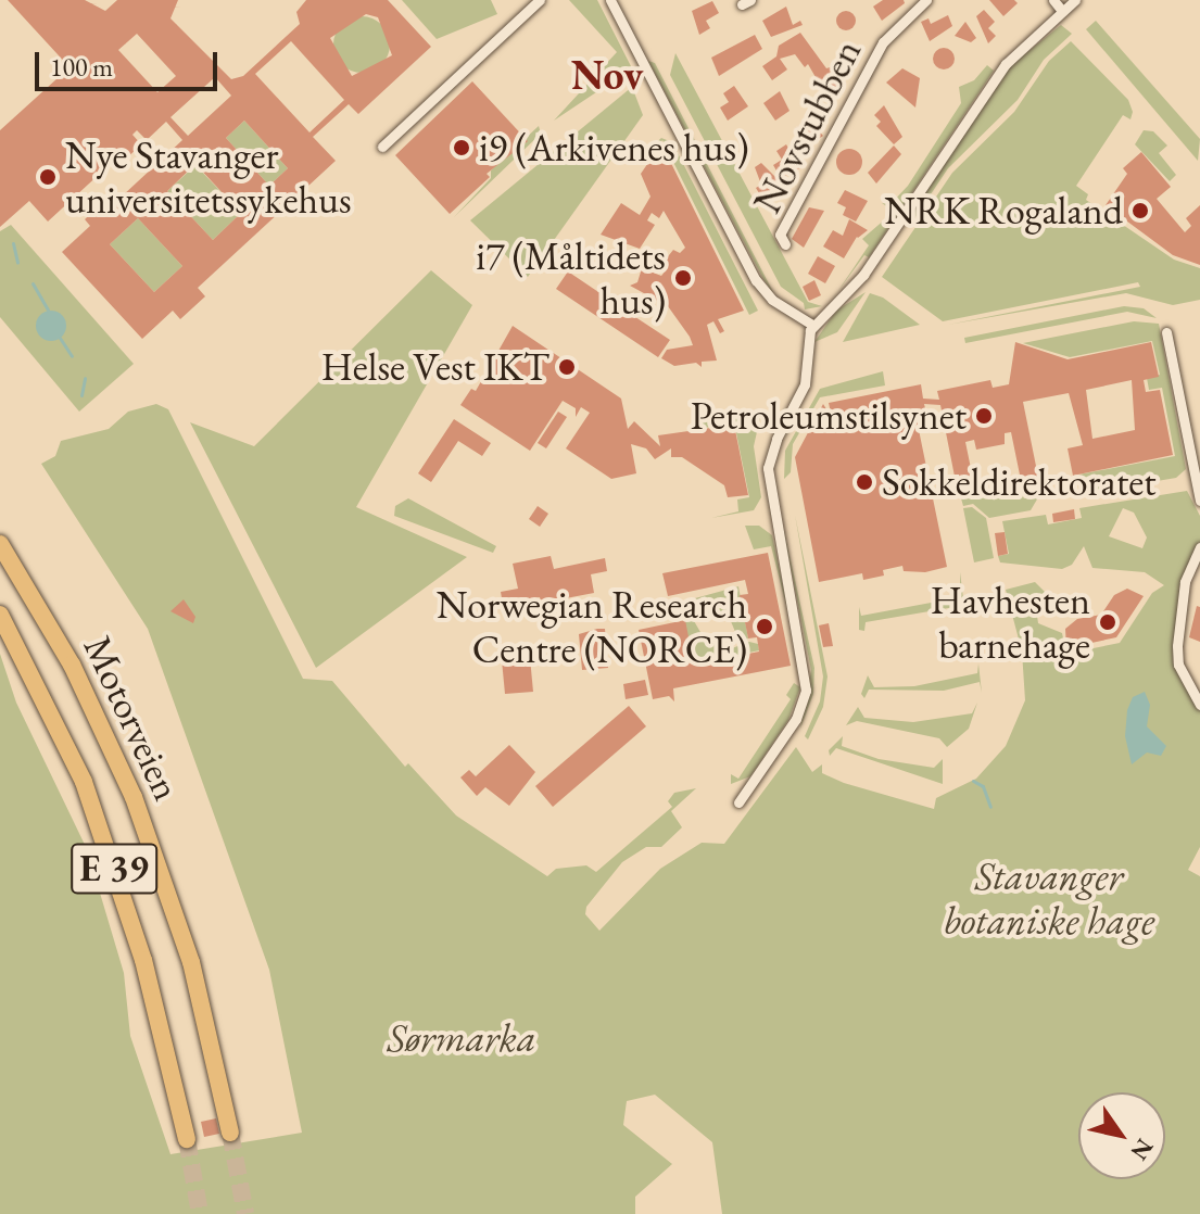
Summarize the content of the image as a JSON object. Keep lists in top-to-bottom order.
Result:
{
  "streets": {
    "highway": ["Motorveien", "E 39"],
    "street": ["Novstubben"]
  },
  "districts": ["Nov"],
  "parks": ["Stavanger botaniske hage", "Sørmarka"],
  "places": [
    "i9 (Arkivenes hus)",
    "Nye Stavanger universitetssykehus",
    "NRK Rogaland",
    "i7 (Måltidets hus)",
    "Helse Vest IKT",
    "Petroleumstilsynet",
    "Sokkeldirektoratet",
    "Havhesten barnehage",
    "Norwegian Research Centre (NORCE)"
  ],
  "scale_bar": "100 m",
  "north": "bottom right"
}
